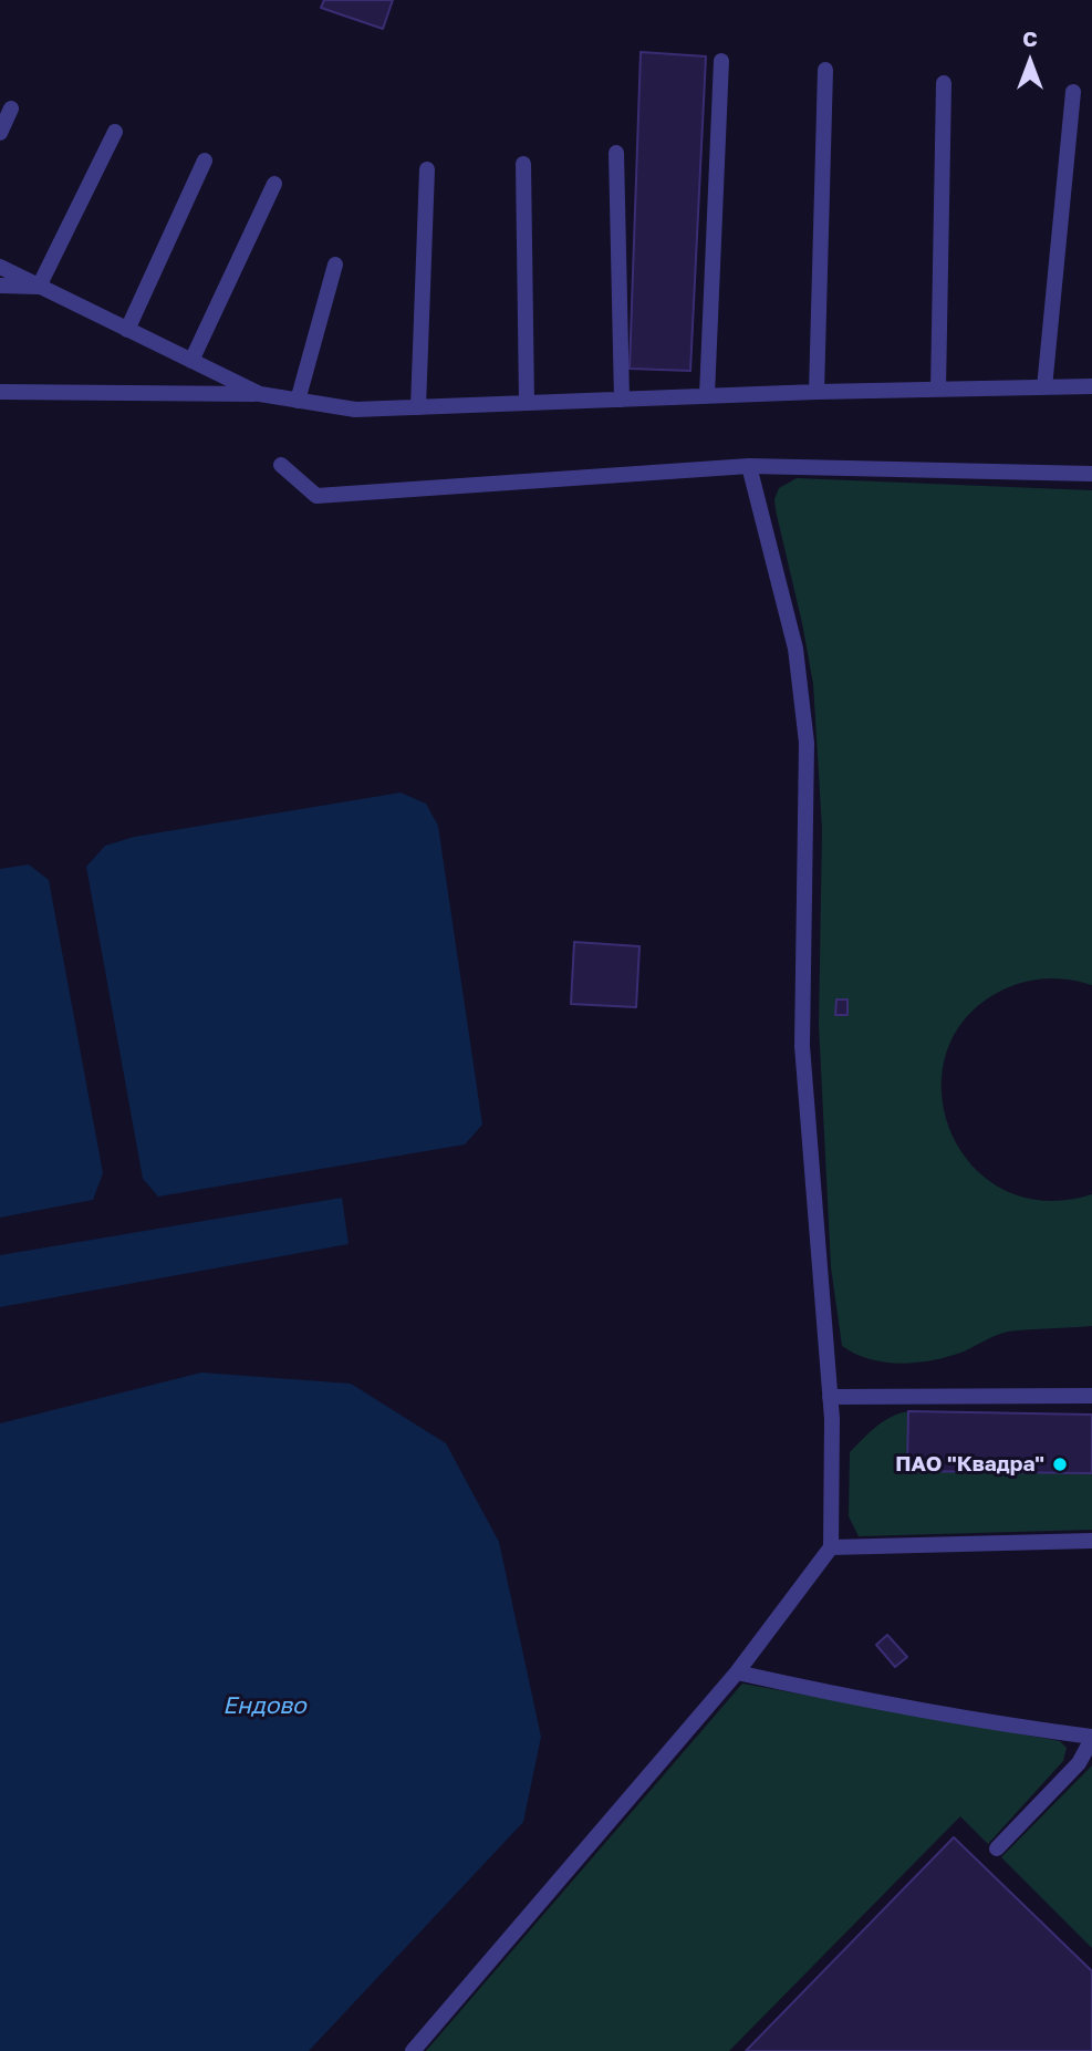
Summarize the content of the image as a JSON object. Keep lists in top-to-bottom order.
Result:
{
  "water": ["Ендово"],
  "places": ["ПАО \"Квадра\""],
  "north": "top"
}
